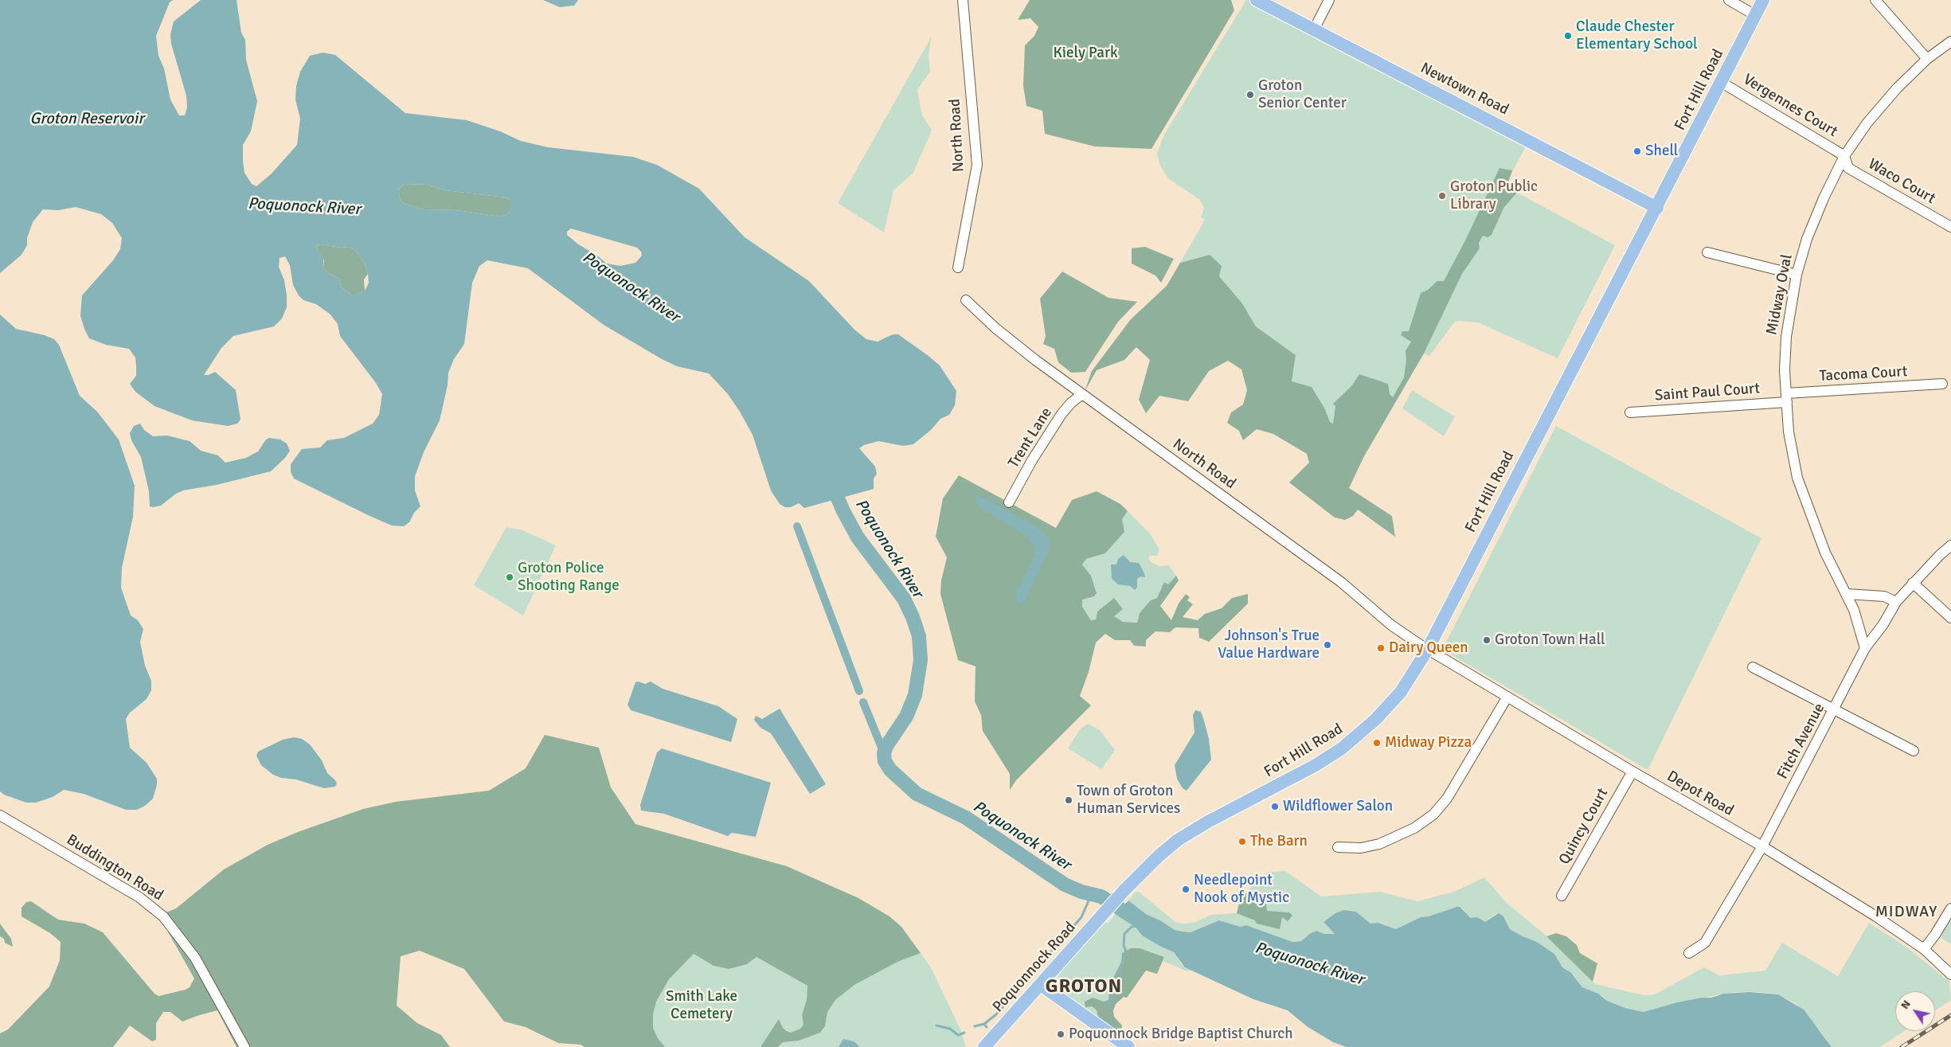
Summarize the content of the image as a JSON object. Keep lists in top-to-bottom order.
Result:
{
  "streets": {
    "main road": ["Newtown Road", "Fort Hill Road", "Poquonnock Road"],
    "street": [
      "Vergennes Court",
      "North Road",
      "Waco Court",
      "Midway Oval",
      "Tacoma Court",
      "Saint Paul Court",
      "Trent Lane",
      "Fitch Avenue",
      "Depot Road",
      "Quincy Court",
      "Buddington Road"
    ]
  },
  "crossings": [
    ["Newtown Road", "Fort Hill Road"],
    ["Fort Hill Road", "Vergennes Court"],
    ["Fort Hill Road", "North Road"],
    ["Fort Hill Road", "Depot Road"],
    ["Fort Hill Road", "Poquonnock Road"],
    ["Vergennes Court", "Waco Court"],
    ["Vergennes Court", "Midway Oval"],
    ["North Road", "Trent Lane"],
    ["North Road", "Depot Road"],
    ["Waco Court", "Midway Oval"],
    ["Midway Oval", "Tacoma Court"],
    ["Midway Oval", "Saint Paul Court"],
    ["Midway Oval", "Fitch Avenue"],
    ["Tacoma Court", "Saint Paul Court"],
    ["Fitch Avenue", "Depot Road"],
    ["Depot Road", "Quincy Court"]
  ],
  "districts": ["MIDWAY", "GROTON"],
  "water": ["Groton Reservoir", "Poquonock River"],
  "parks": ["Kiely Park", "Smith Lake Cemetery"],
  "places": [
    "Claude Chester Elementary School",
    "Groton Senior Center",
    "Shell",
    "Groton Public Library",
    "Groton Police Shooting Range",
    "Groton Town Hall",
    "Johnson's True Value Hardware",
    "Dairy Queen",
    "Midway Pizza",
    "Town of Groton Human Services",
    "Wildflower Salon",
    "The Barn",
    "Needlepoint Nook of Mystic",
    "Poquonnock Bridge Baptist Church"
  ],
  "north": "top left"
}
